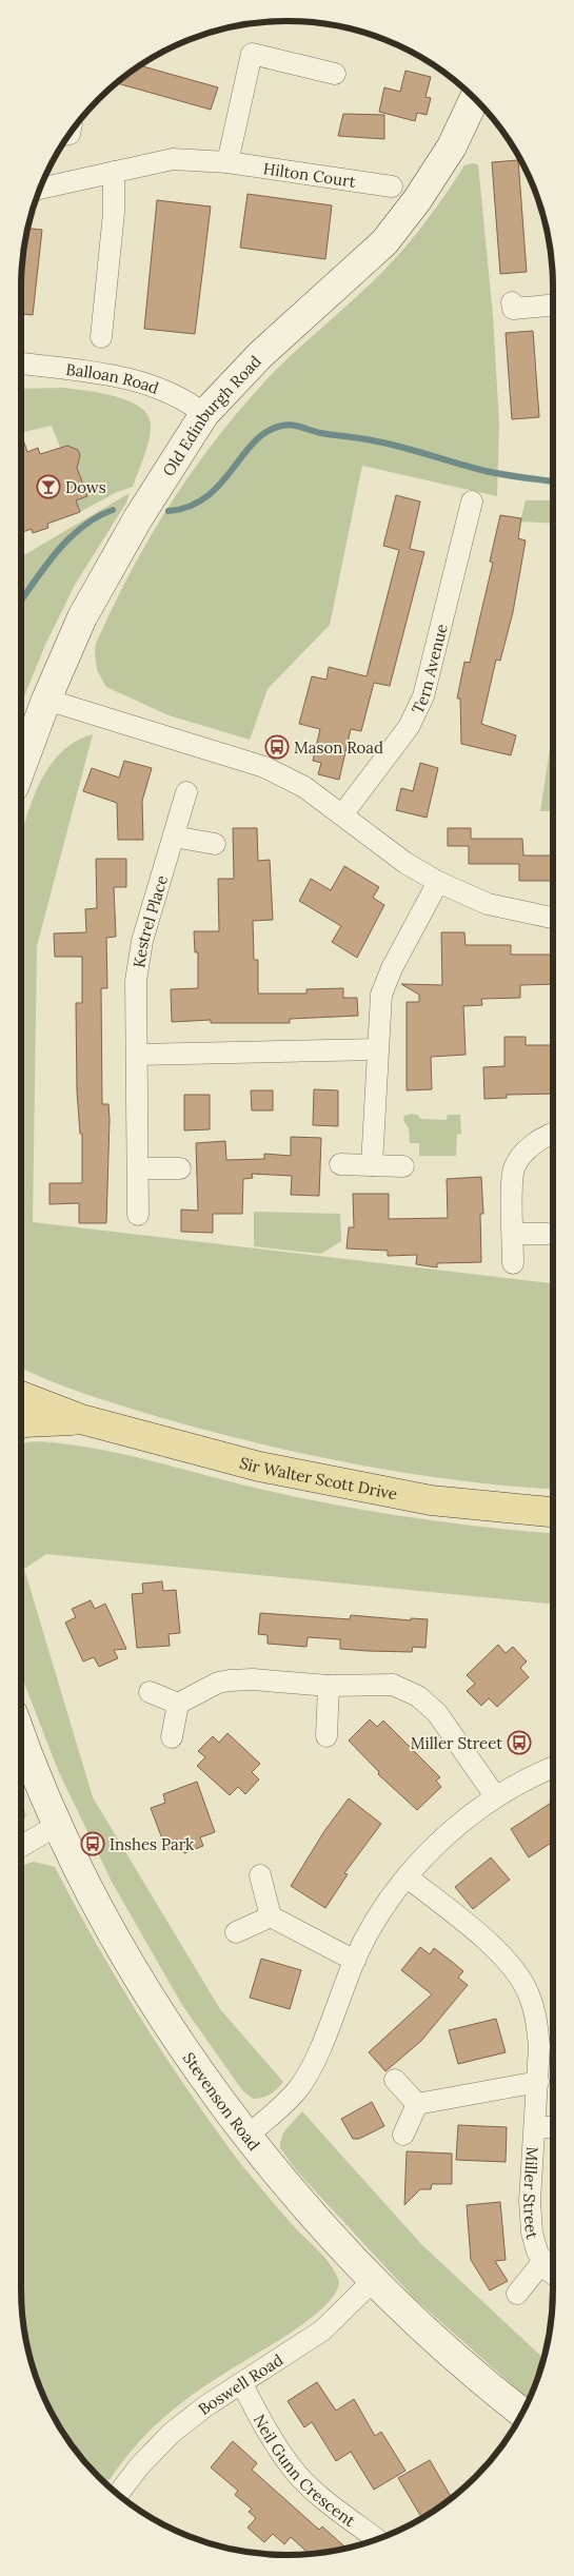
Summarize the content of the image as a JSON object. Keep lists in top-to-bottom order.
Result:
{
  "streets": {
    "main road": ["Sir Walter Scott Drive"],
    "street": [
      "Hilton Court",
      "Balloan Road",
      "Old Edinburgh Road",
      "Tern Avenue",
      "Kestrel Place",
      "Stevenson Road",
      "Miller Street",
      "Boswell Road",
      "Neil Gunn Crescent"
    ]
  },
  "crossings": [
    ["Balloan Road", "Old Edinburgh Road"],
    ["Stevenson Road", "Boswell Road"],
    ["Boswell Road", "Neil Gunn Crescent"]
  ],
  "places": {
    "bar": ["Dows"],
    "bus stop": ["Mason Road", "Miller Street", "Inshes Park"]
  }
}
